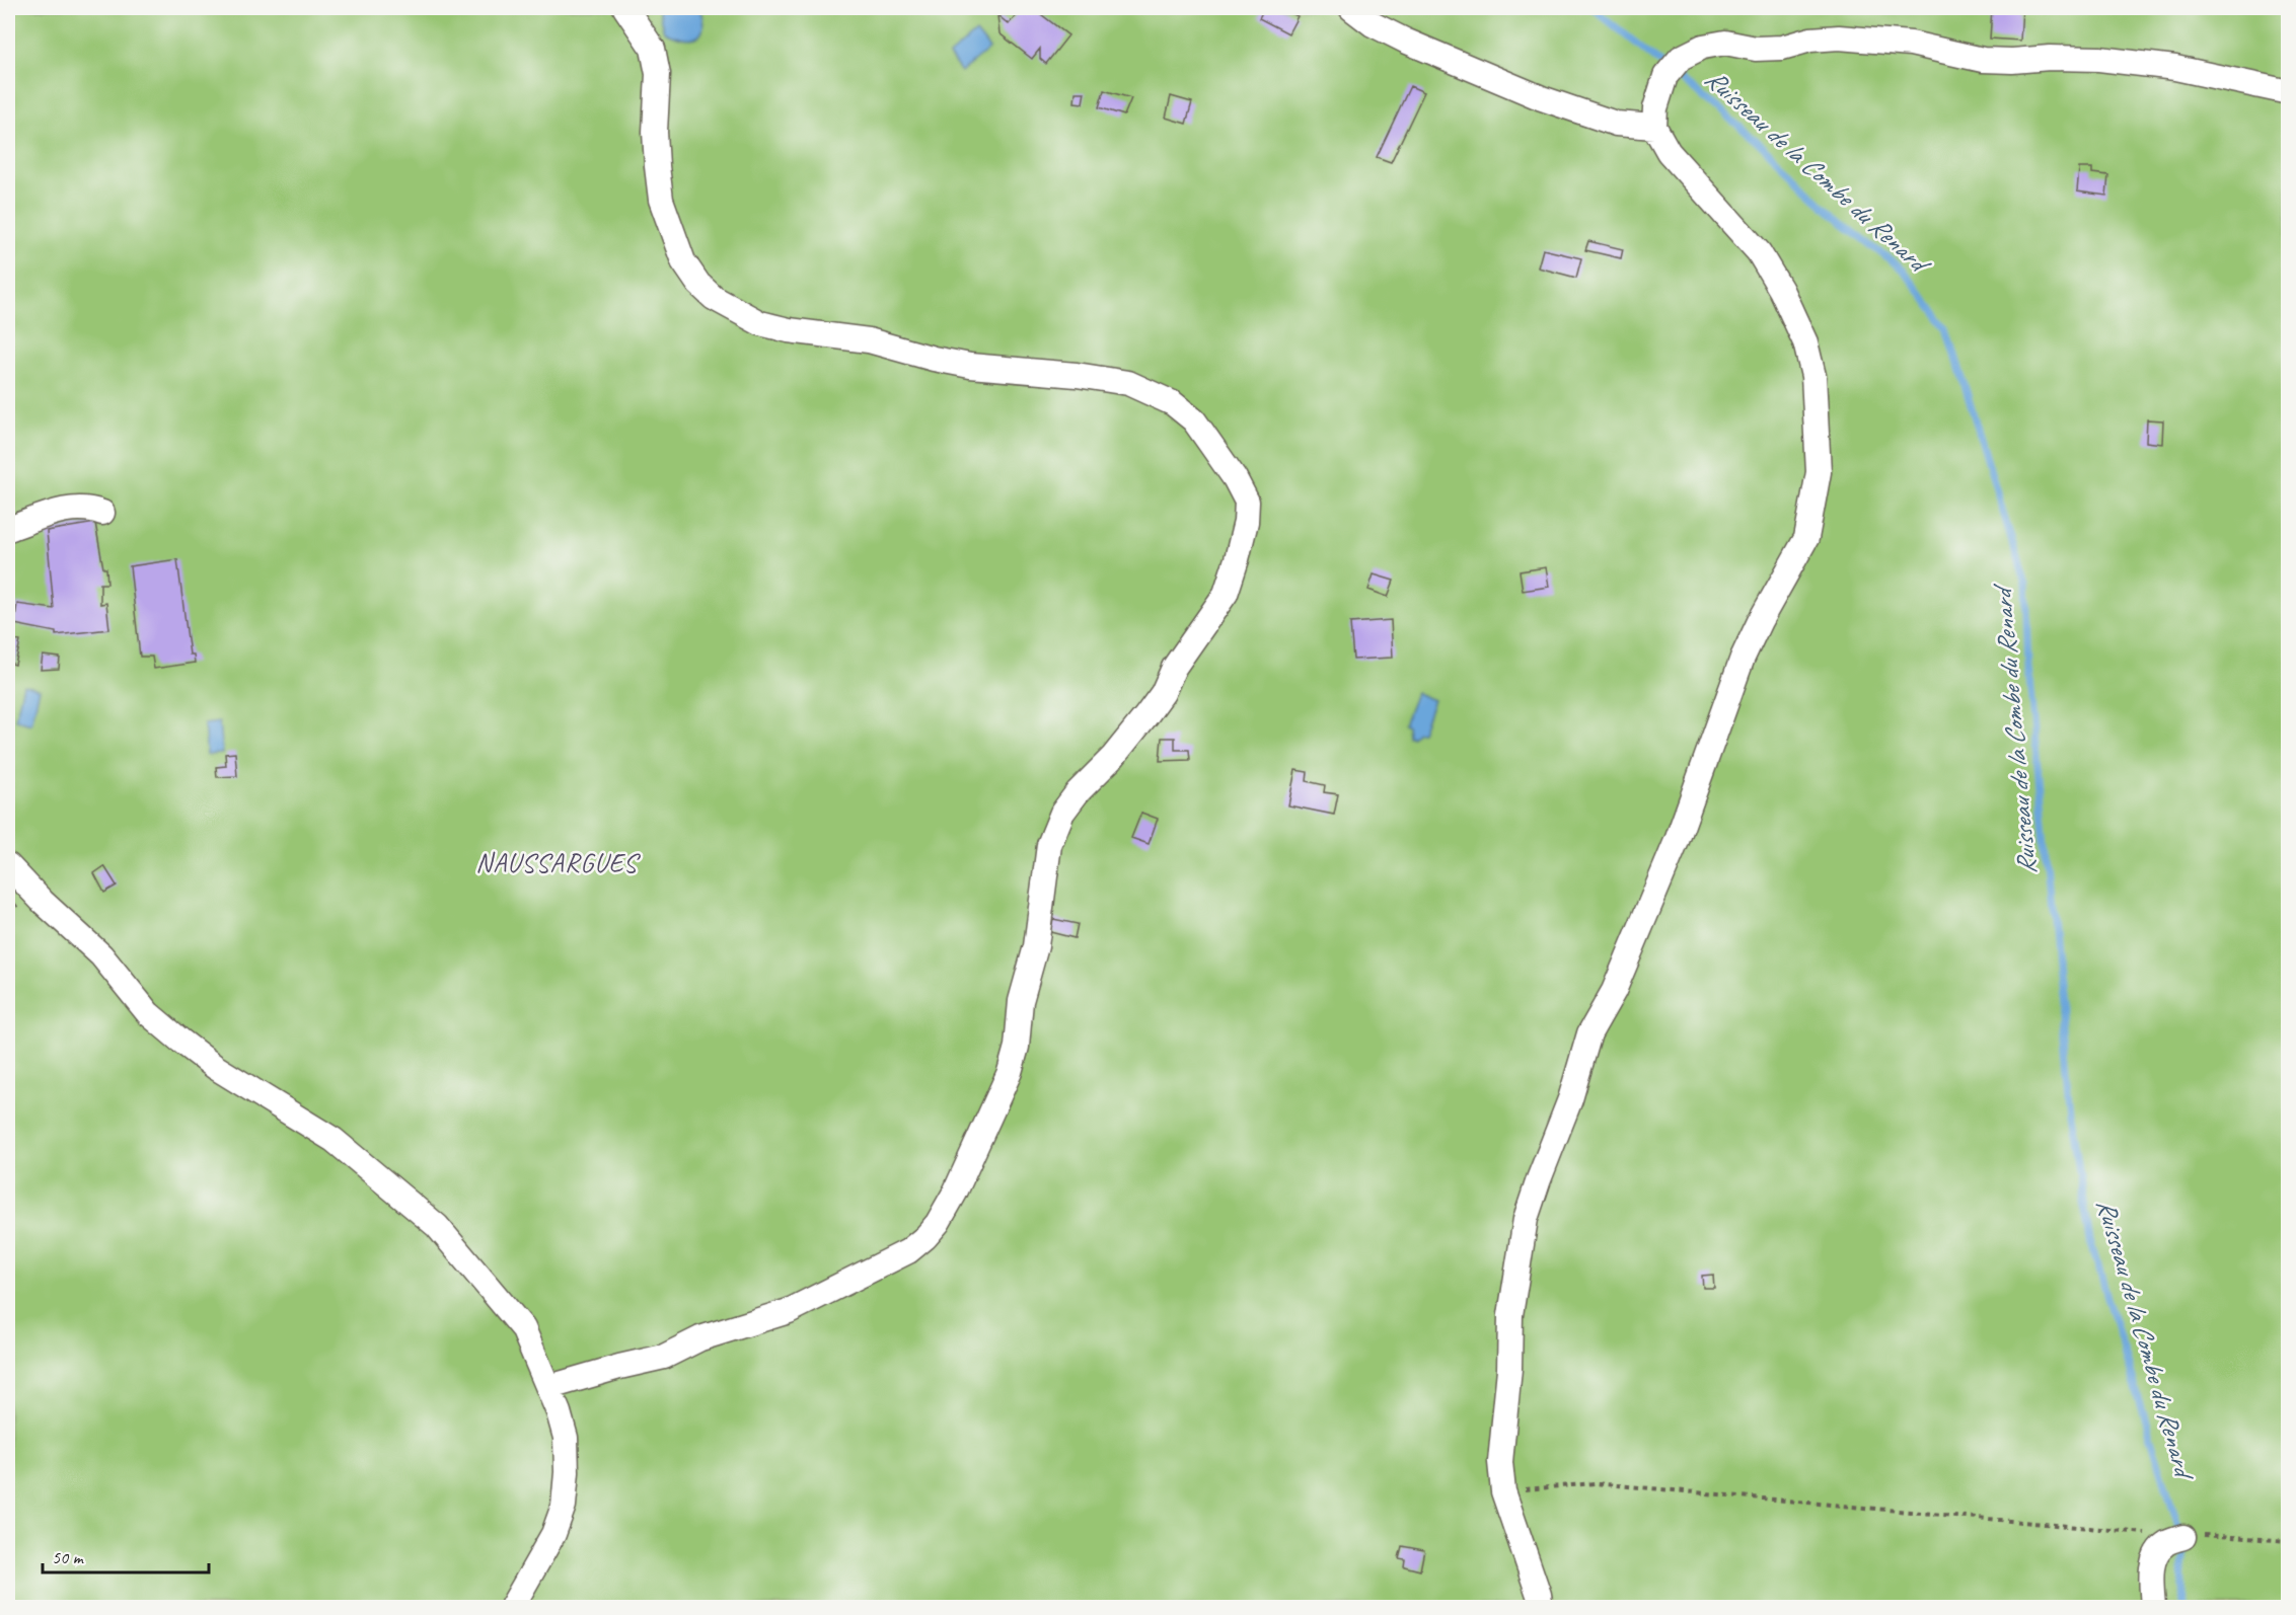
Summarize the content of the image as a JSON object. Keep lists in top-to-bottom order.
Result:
{
  "districts": ["NAUSSARGUES"],
  "water": ["Ruisseau de la Combe du Renard"],
  "scale_bar": "50 m"
}
